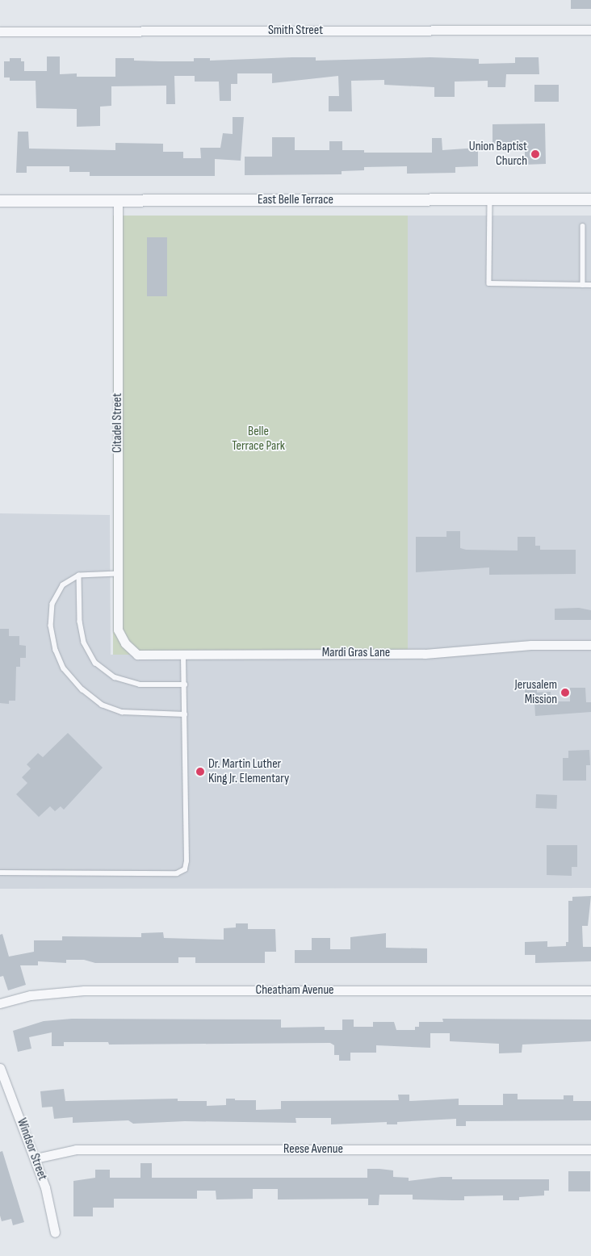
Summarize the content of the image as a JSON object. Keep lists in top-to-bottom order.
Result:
{
  "streets": {
    "street": [
      "Smith Street",
      "East Belle Terrace",
      "Citadel Street",
      "Mardi Gras Lane",
      "Cheatham Avenue",
      "Windsor Street",
      "Reese Avenue"
    ]
  },
  "crossings": [
    ["East Belle Terrace", "Citadel Street"],
    ["Citadel Street", "Mardi Gras Lane"],
    ["Windsor Street", "Reese Avenue"]
  ],
  "parks": ["Belle Terrace Park"],
  "places": ["Union Baptist Church", "Jerusalem Mission", "Dr. Martin Luther King Jr. Elementary"]
}
